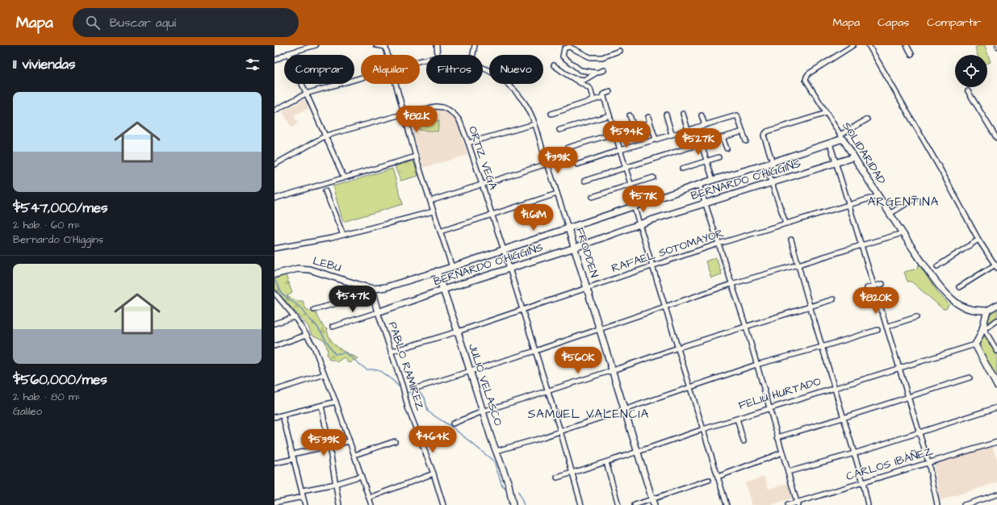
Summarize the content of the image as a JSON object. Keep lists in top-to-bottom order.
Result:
{
  "streets": {
    "main road": [
      "SOLIDARIDAD",
      "BERNARDO O'HIGGINS",
      "FRODDEN",
      "LEBU",
      "PABLO RAMÍREZ",
      "JULIO VELASCO"
    ],
    "street": [
      "ORTIZ VEGA",
      "RAFAEL SOTOMAYOR",
      "FELIÚ HURTADO",
      "CARLOS IBÁÑEZ"
    ]
  },
  "crossings": [
    ["SOLIDARIDAD", "BERNARDO O'HIGGINS"],
    ["SOLIDARIDAD", "RAFAEL SOTOMAYOR"],
    ["ORTIZ VEGA", "BERNARDO O'HIGGINS"],
    ["ORTIZ VEGA", "RAFAEL SOTOMAYOR"],
    ["ORTIZ VEGA", "FELIÚ HURTADO"],
    ["BERNARDO O'HIGGINS", "FRODDEN"],
    ["BERNARDO O'HIGGINS", "PABLO RAMÍREZ"],
    ["BERNARDO O'HIGGINS", "JULIO VELASCO"],
    ["RAFAEL SOTOMAYOR", "FRODDEN"],
    ["RAFAEL SOTOMAYOR", "PABLO RAMÍREZ"],
    ["RAFAEL SOTOMAYOR", "JULIO VELASCO"],
    ["FRODDEN", "FELIÚ HURTADO"],
    ["LEBU", "PABLO RAMÍREZ"]
  ],
  "districts": ["ARGENTINA", "SAMUEL VALENCIA"],
  "page": {
    "header": "Mapa",
    "search": "Buscar aquí",
    "nav": ["Mapa", "Capas", "Compartir"],
    "heading": "11 viviendas",
    "chip": [
      "Comprar",
      "Alquilar",
      "Filtros",
      "Nuevo"
    ],
    "list": [
      {
        "name": "$547,000/mes",
        "note": "2 hab. · 60 m² · Bernardo O'Higgins"
      },
      {
        "name": "$560,000/mes",
        "note": "2 hab. · 80 m² · Galileo"
      }
    ],
    "price": [
      "$812K",
      "$594K",
      "$527K",
      "$391K",
      "$571K",
      "$1.61M",
      "$547K",
      "$820K",
      "$560K",
      "$464K",
      "$539K"
    ]
  }
}
